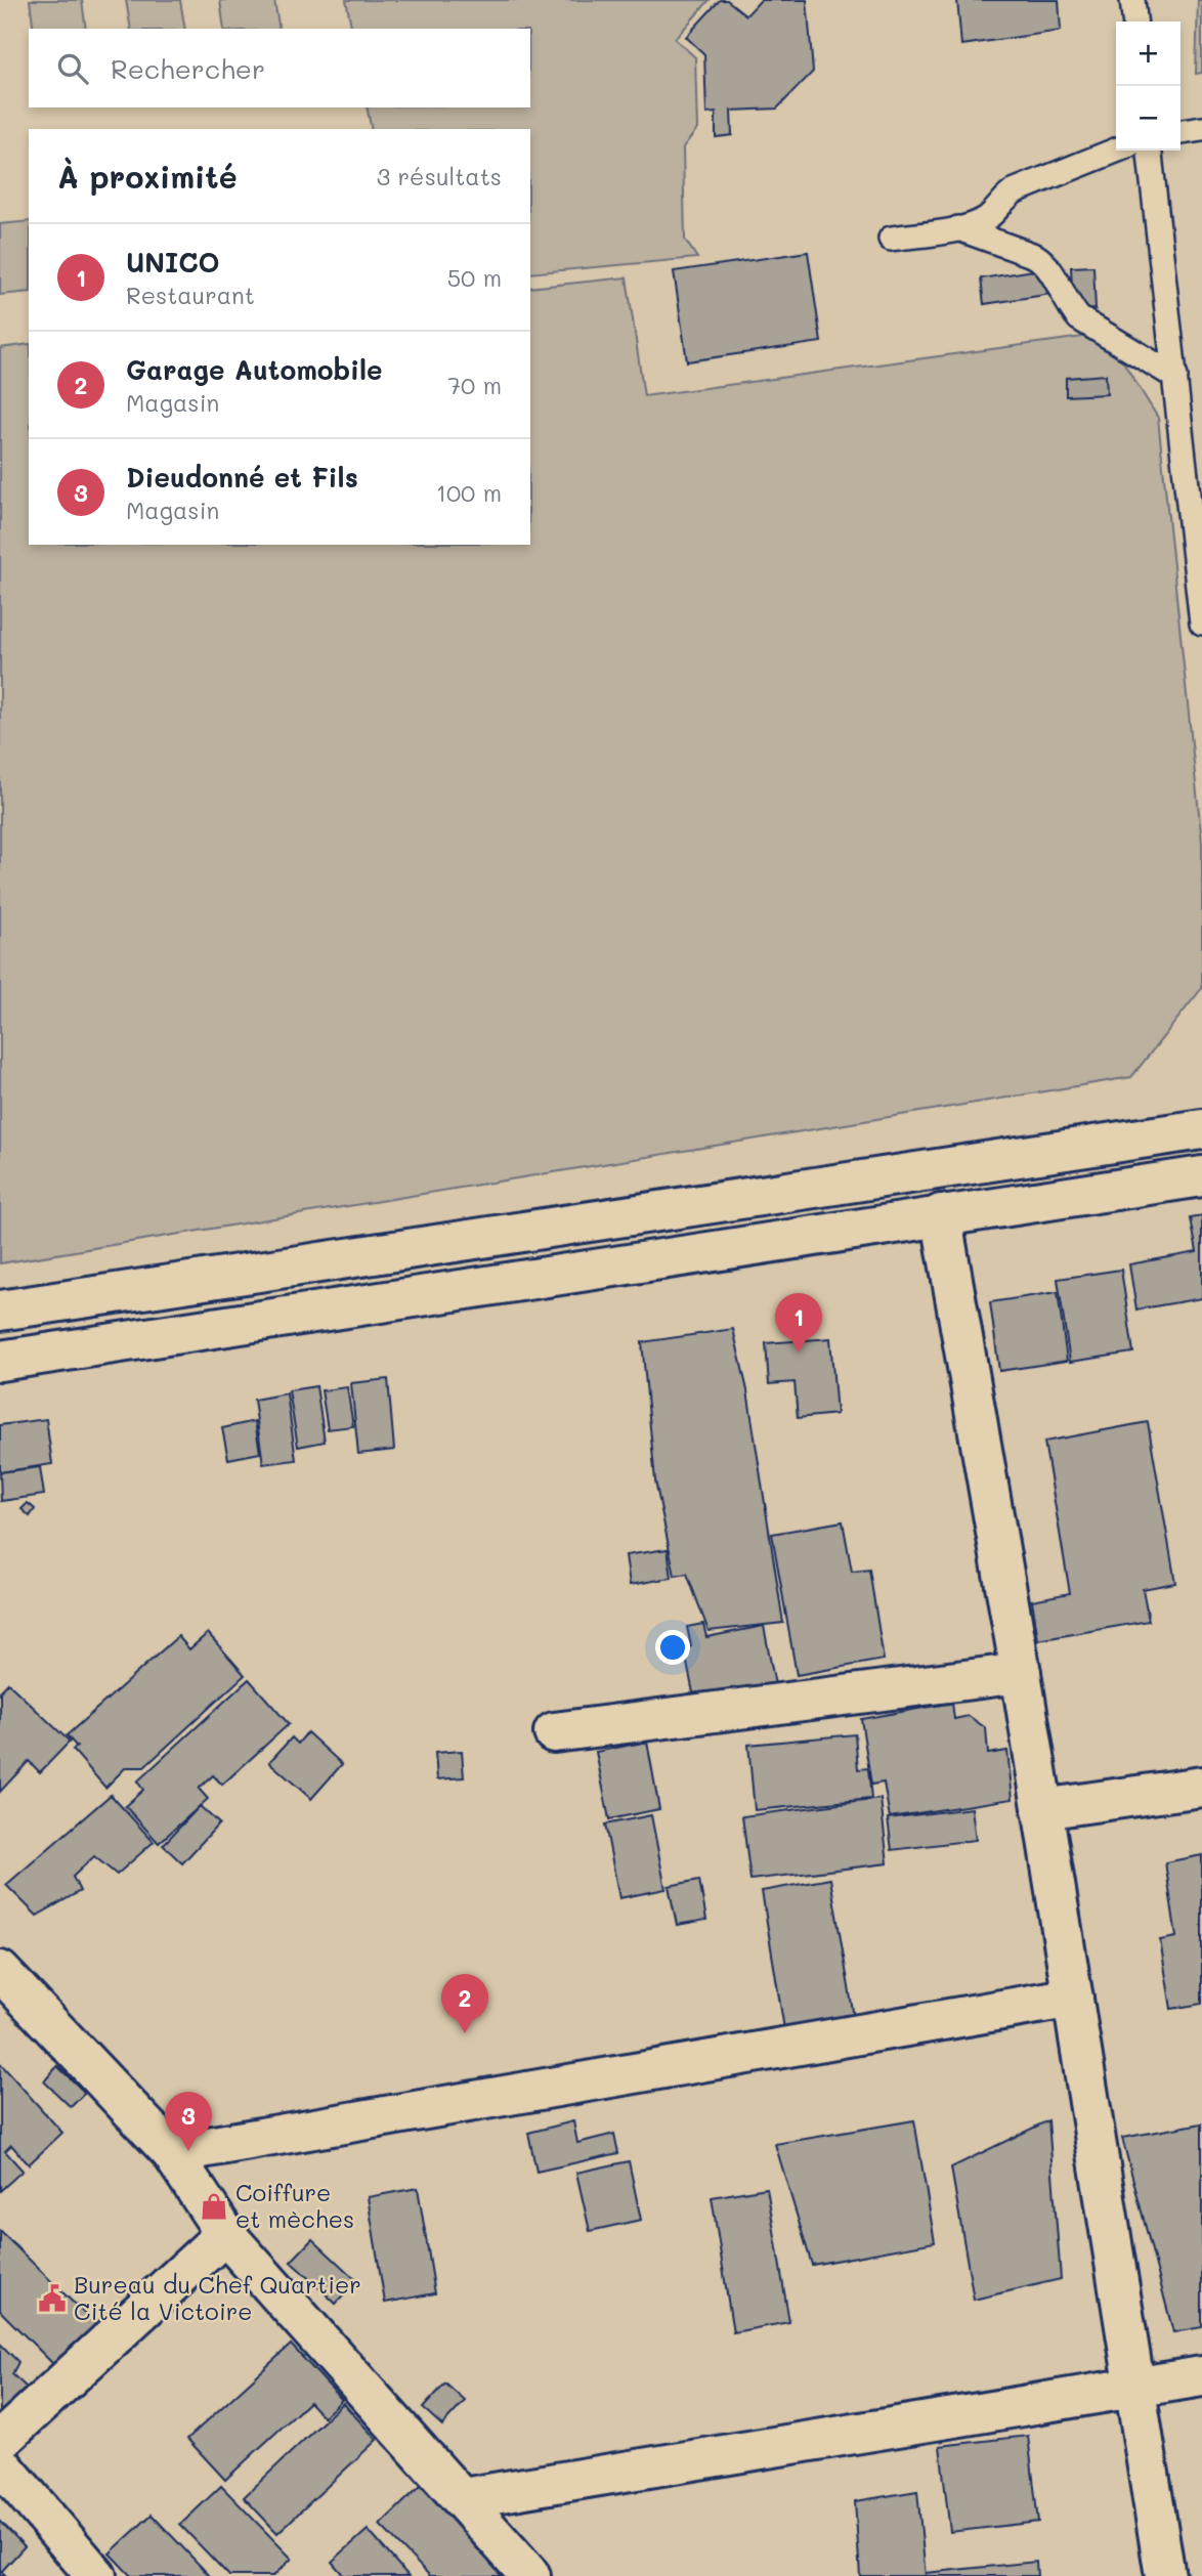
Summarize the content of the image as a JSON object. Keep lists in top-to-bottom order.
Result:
{
  "places": {
    "shop": ["Coiffure et mèches"],
    "public building": ["Bureau du Chef Quartier Cité la Victoire"]
  },
  "page": {
    "map_buttons": ["+", "−"],
    "search": "Rechercher",
    "heading": ["À proximité", "3 résultats"],
    "list": [
      {
        "mark": "1",
        "name": "UNICO",
        "note": "Restaurant",
        "value": "50 m"
      },
      {
        "mark": "2",
        "name": "Garage Automobile",
        "note": "Magasin",
        "value": "70 m"
      },
      {
        "mark": "3",
        "name": "Dieudonné et Fils",
        "note": "Magasin",
        "value": "100 m"
      }
    ],
    "pins": ["1", "2", "3"]
  }
}
